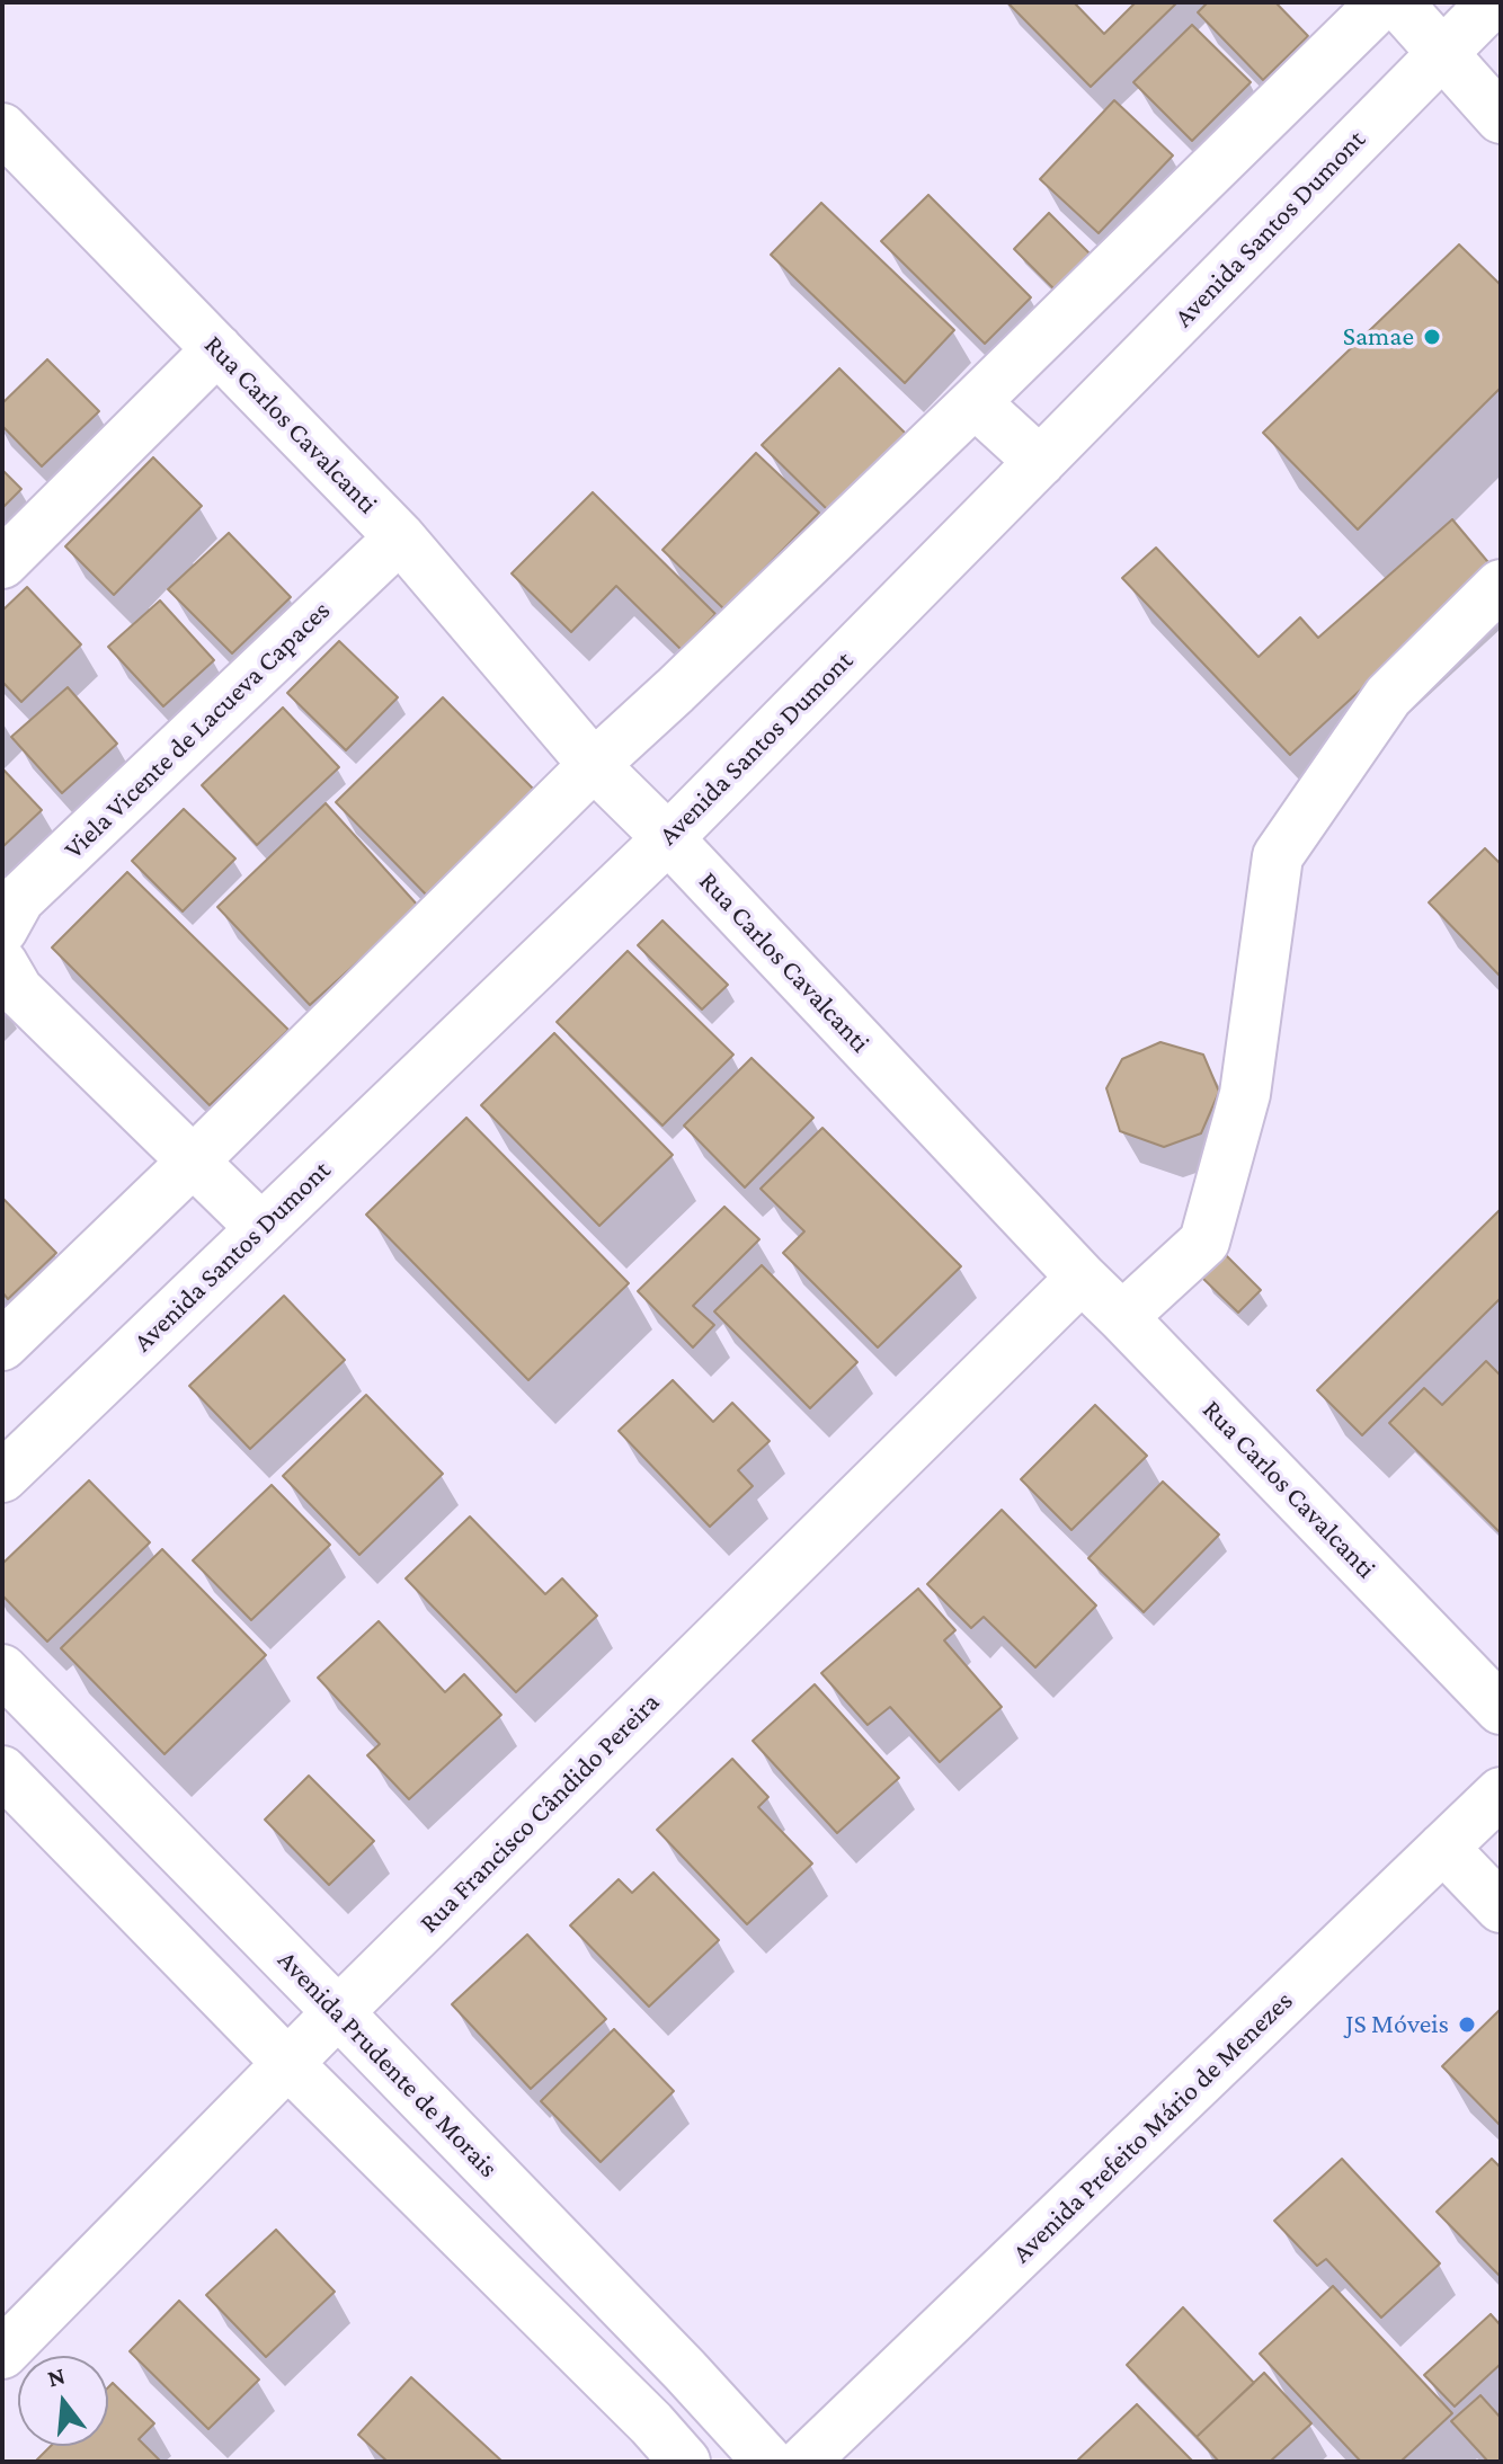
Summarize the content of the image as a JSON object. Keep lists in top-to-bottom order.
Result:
{
  "streets": {
    "street": [
      "Avenida Santos Dumont",
      "Rua Carlos Cavalcanti",
      "Viela Vicente de Lacueva Capaces",
      "Rua Francisco Cândido Pereira",
      "Avenida Prudente de Morais",
      "Avenida Prefeito Mário de Menezes"
    ]
  },
  "crossings": [
    ["Avenida Santos Dumont", "Rua Carlos Cavalcanti"],
    ["Rua Carlos Cavalcanti", "Viela Vicente de Lacueva Capaces"],
    ["Rua Carlos Cavalcanti", "Rua Francisco Cândido Pereira"],
    ["Rua Francisco Cândido Pereira", "Avenida Prudente de Morais"]
  ],
  "places": ["Samae", "JS Móveis"],
  "north": "top"
}
